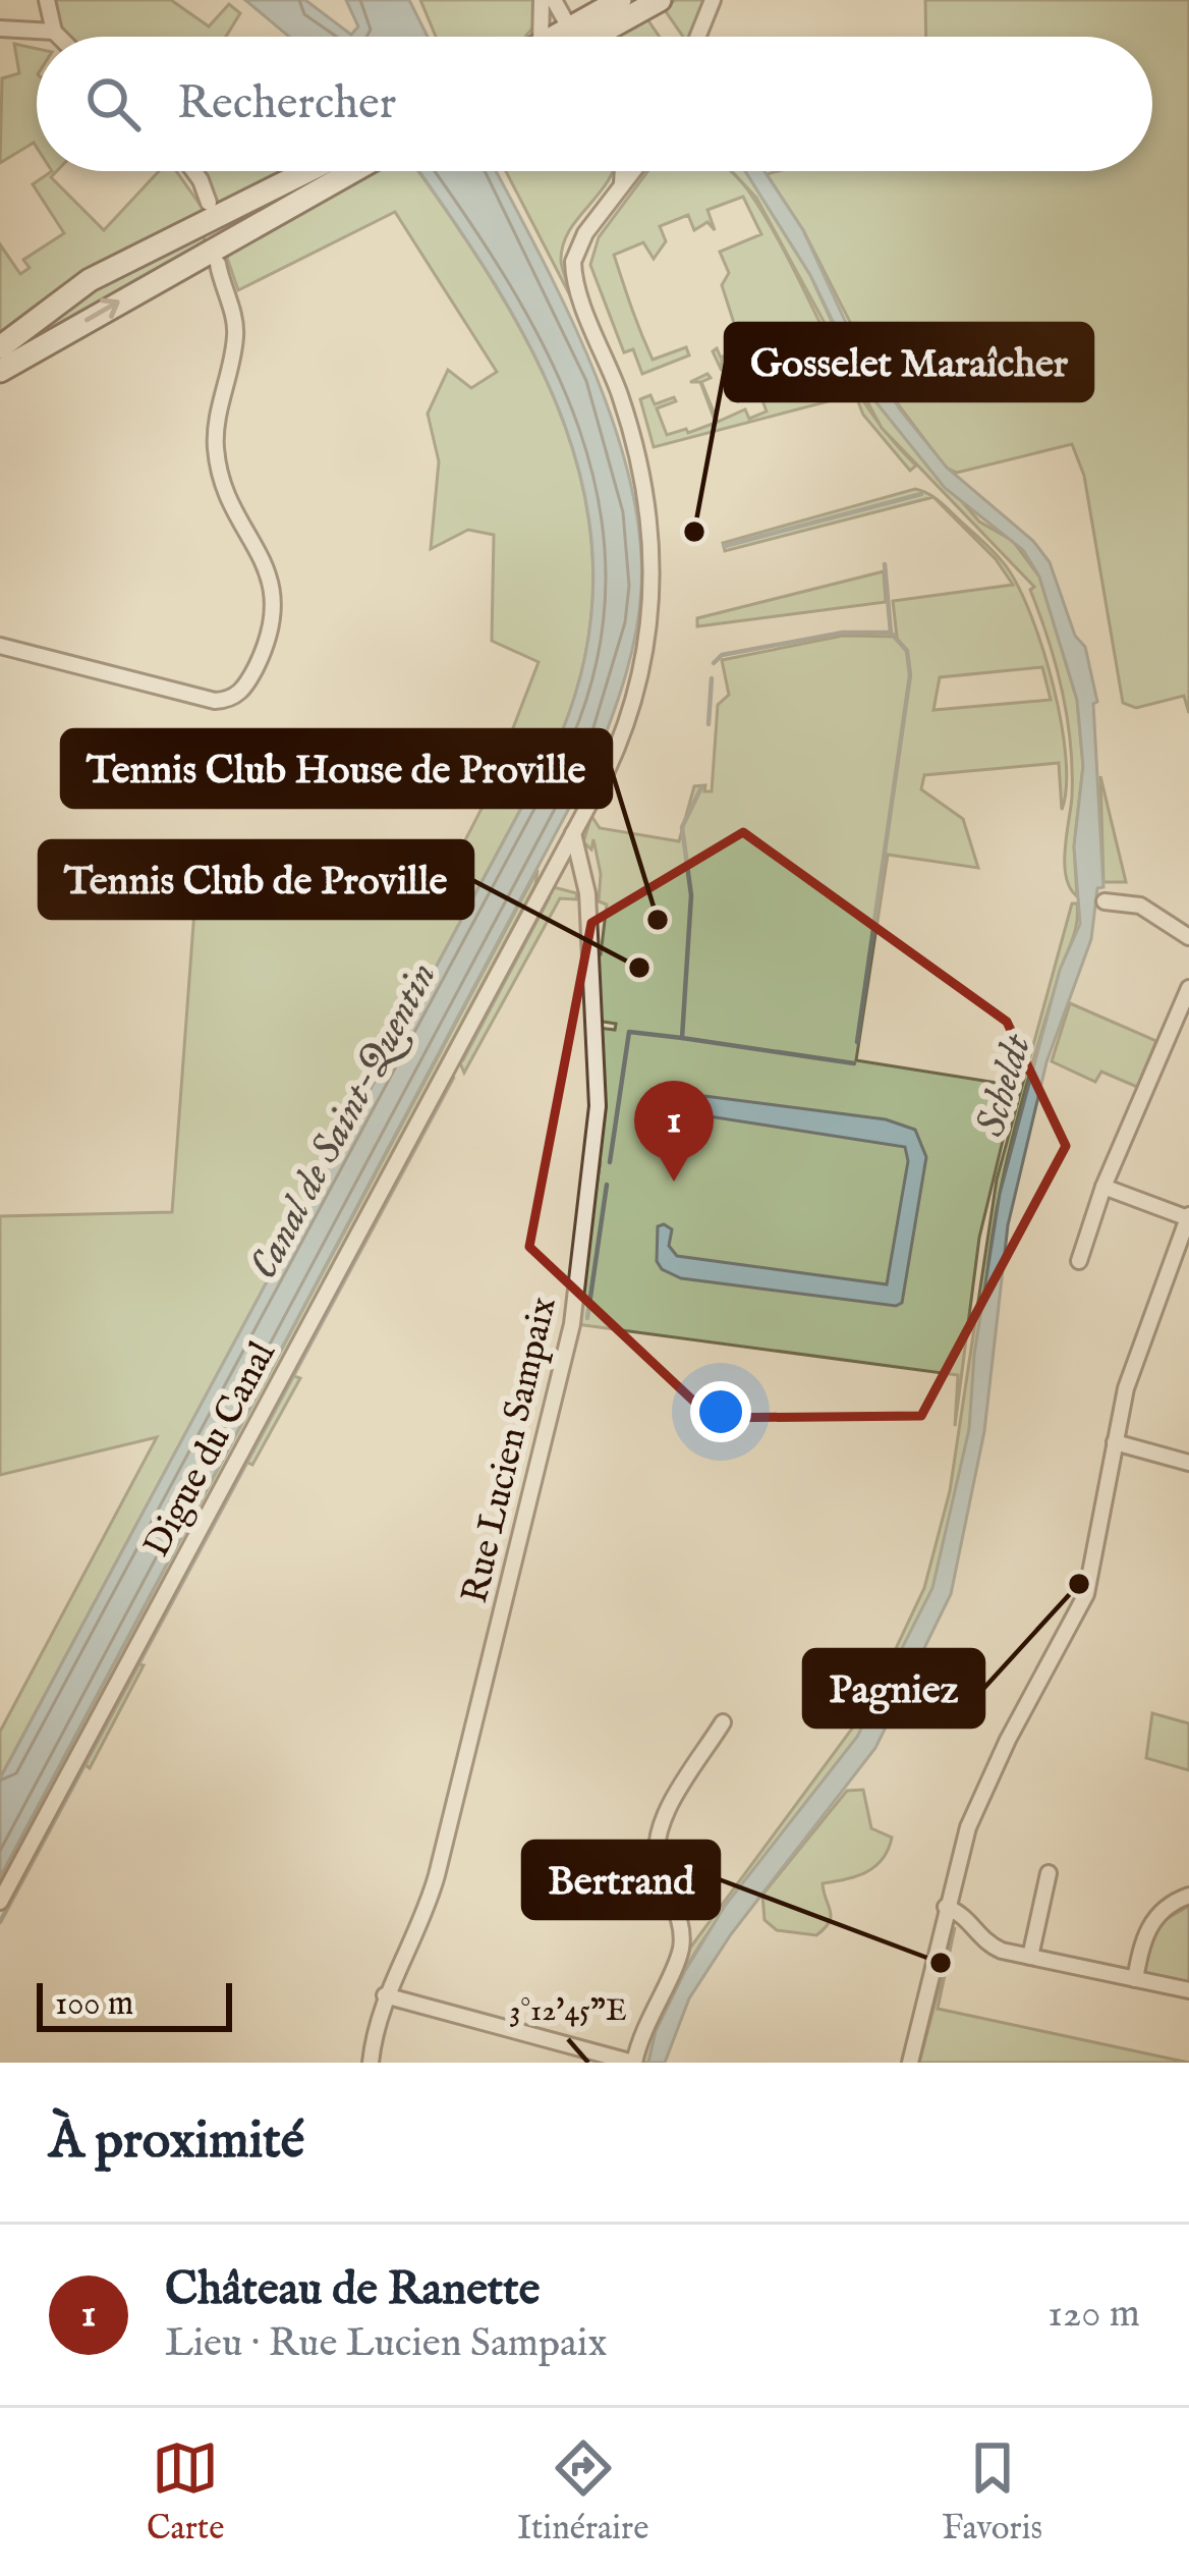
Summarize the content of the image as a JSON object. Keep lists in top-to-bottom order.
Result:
{
  "streets": {
    "street": ["Digue du Canal", "Rue Lucien Sampaix"]
  },
  "crossings": [
    ["Digue du Canal", "Rue Lucien Sampaix"]
  ],
  "water": ["Scheldt", "Canal de Saint-Quentin"],
  "places": [
    "Gosselet Maraîcher",
    "Tennis Club House de Proville",
    "Tennis Club de Proville",
    "Pagniez",
    "Bertrand"
  ],
  "scale_bar": "100 m",
  "page": {
    "search": "Rechercher",
    "pins": "1",
    "scale": "100 m",
    "heading": "À proximité",
    "list": [
      {
        "mark": "1",
        "name": "Château de Ranette",
        "note": "Lieu · Rue Lucien Sampaix",
        "value": "120 m"
      }
    ],
    "nav": ["Carte", "Itinéraire", "Favoris"]
  },
  "coordinates": ["3°12'45\"E"]
}
